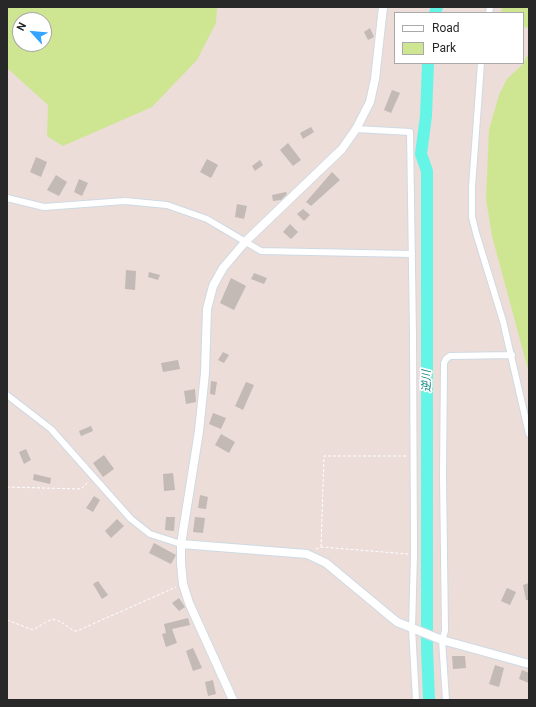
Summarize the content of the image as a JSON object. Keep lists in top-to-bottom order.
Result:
{
  "water": ["逆川"],
  "legend": ["Road", "Park"],
  "north": "top left"
}
